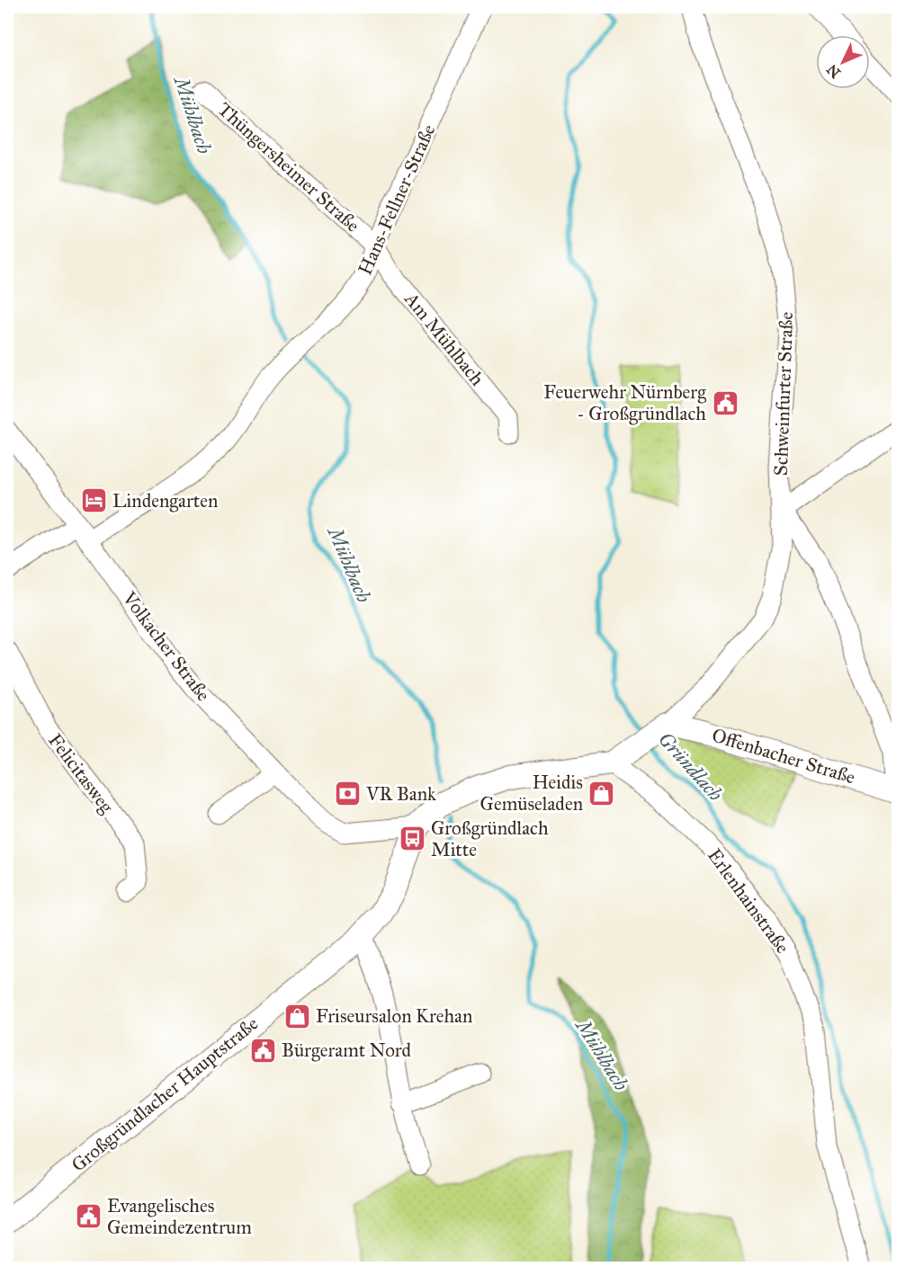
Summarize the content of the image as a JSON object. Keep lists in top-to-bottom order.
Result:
{
  "streets": {
    "street": [
      "Thüngersheimer Straße",
      "Hans-Fellner-Straße",
      "Am Mühlbach",
      "Schweinfurter Straße",
      "Volkacher Straße",
      "Offenbacher Straße",
      "Felicitasweg",
      "Erlenhainstraße",
      "Großgründlacher Hauptstraße"
    ]
  },
  "crossings": [
    ["Thüngersheimer Straße", "Hans-Fellner-Straße"],
    ["Thüngersheimer Straße", "Am Mühlbach"],
    ["Hans-Fellner-Straße", "Am Mühlbach"],
    ["Hans-Fellner-Straße", "Volkacher Straße"],
    ["Schweinfurter Straße", "Offenbacher Straße"],
    ["Schweinfurter Straße", "Großgründlacher Hauptstraße"],
    ["Volkacher Straße", "Großgründlacher Hauptstraße"],
    ["Offenbacher Straße", "Großgründlacher Hauptstraße"],
    ["Erlenhainstraße", "Großgründlacher Hauptstraße"]
  ],
  "water": ["Mühlbach", "Gründlach"],
  "places": {
    "public building": ["Feuerwehr Nürnberg - Großgründlach", "Bürgeramt Nord", "Evangelisches Gemeindezentrum"],
    "hotel": ["Lindengarten"],
    "shop": ["Heidis Gemüseladen", "Friseursalon Krehan"],
    "bank": ["VR Bank"],
    "bus stop": ["Großgründlach Mitte"]
  },
  "north": "bottom left"
}
